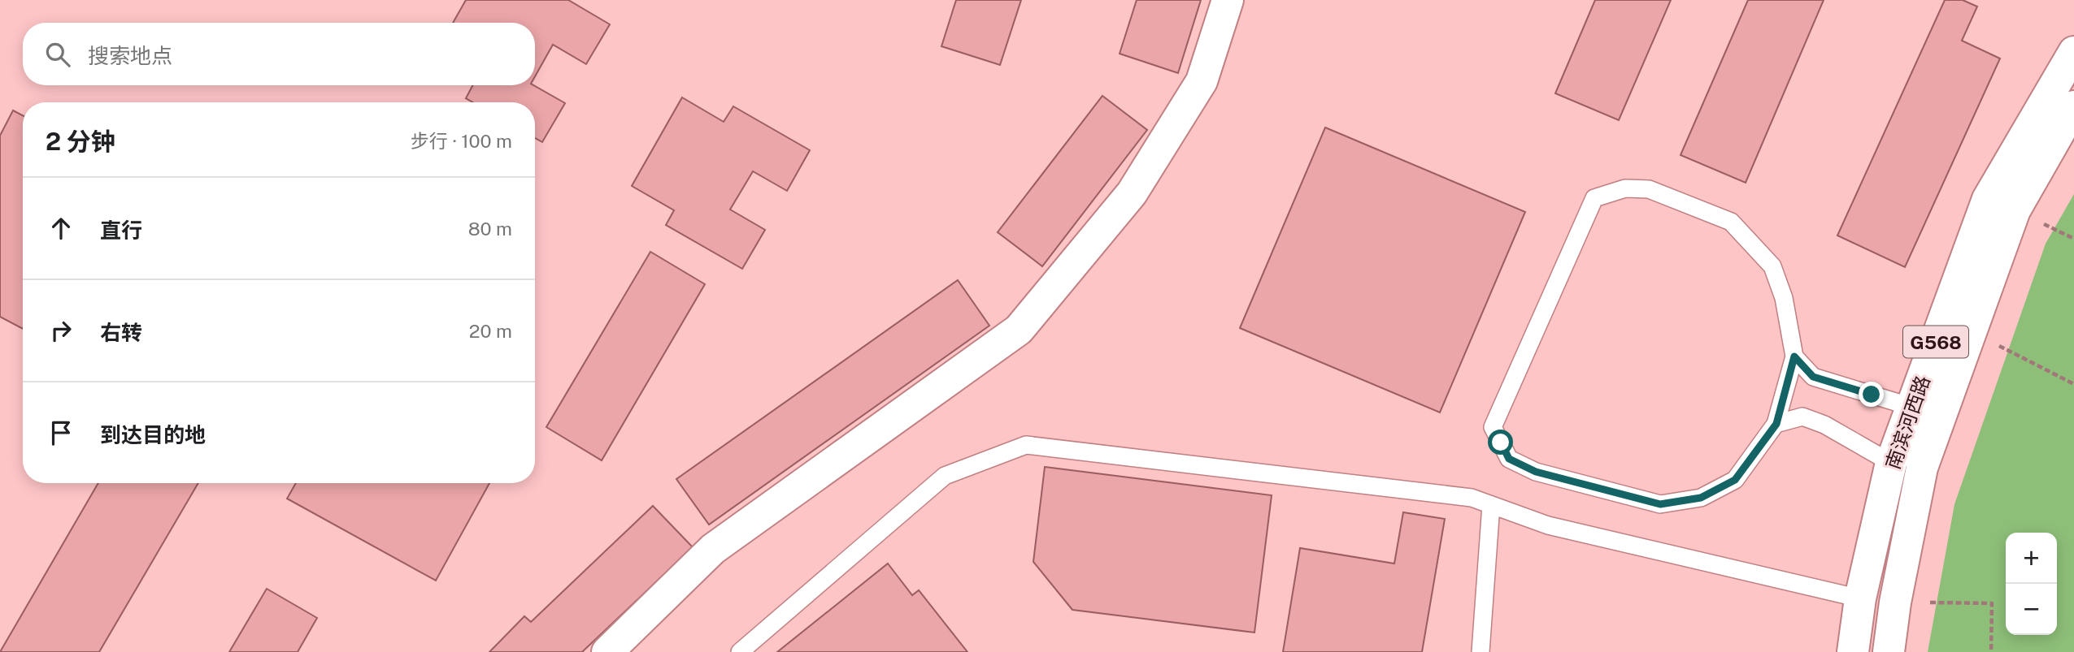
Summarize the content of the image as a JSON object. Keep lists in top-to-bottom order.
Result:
{
  "streets": {
    "main road": ["G568", "南滨河西路"]
  },
  "page": {
    "search": "搜索地点",
    "heading": ["2 分钟", "步行 · 100 m"],
    "list": [
      ["直行", "80 m"],
      ["右转", "20 m"],
      "到达目的地"
    ],
    "map_buttons": ["+", "−"]
  }
}
